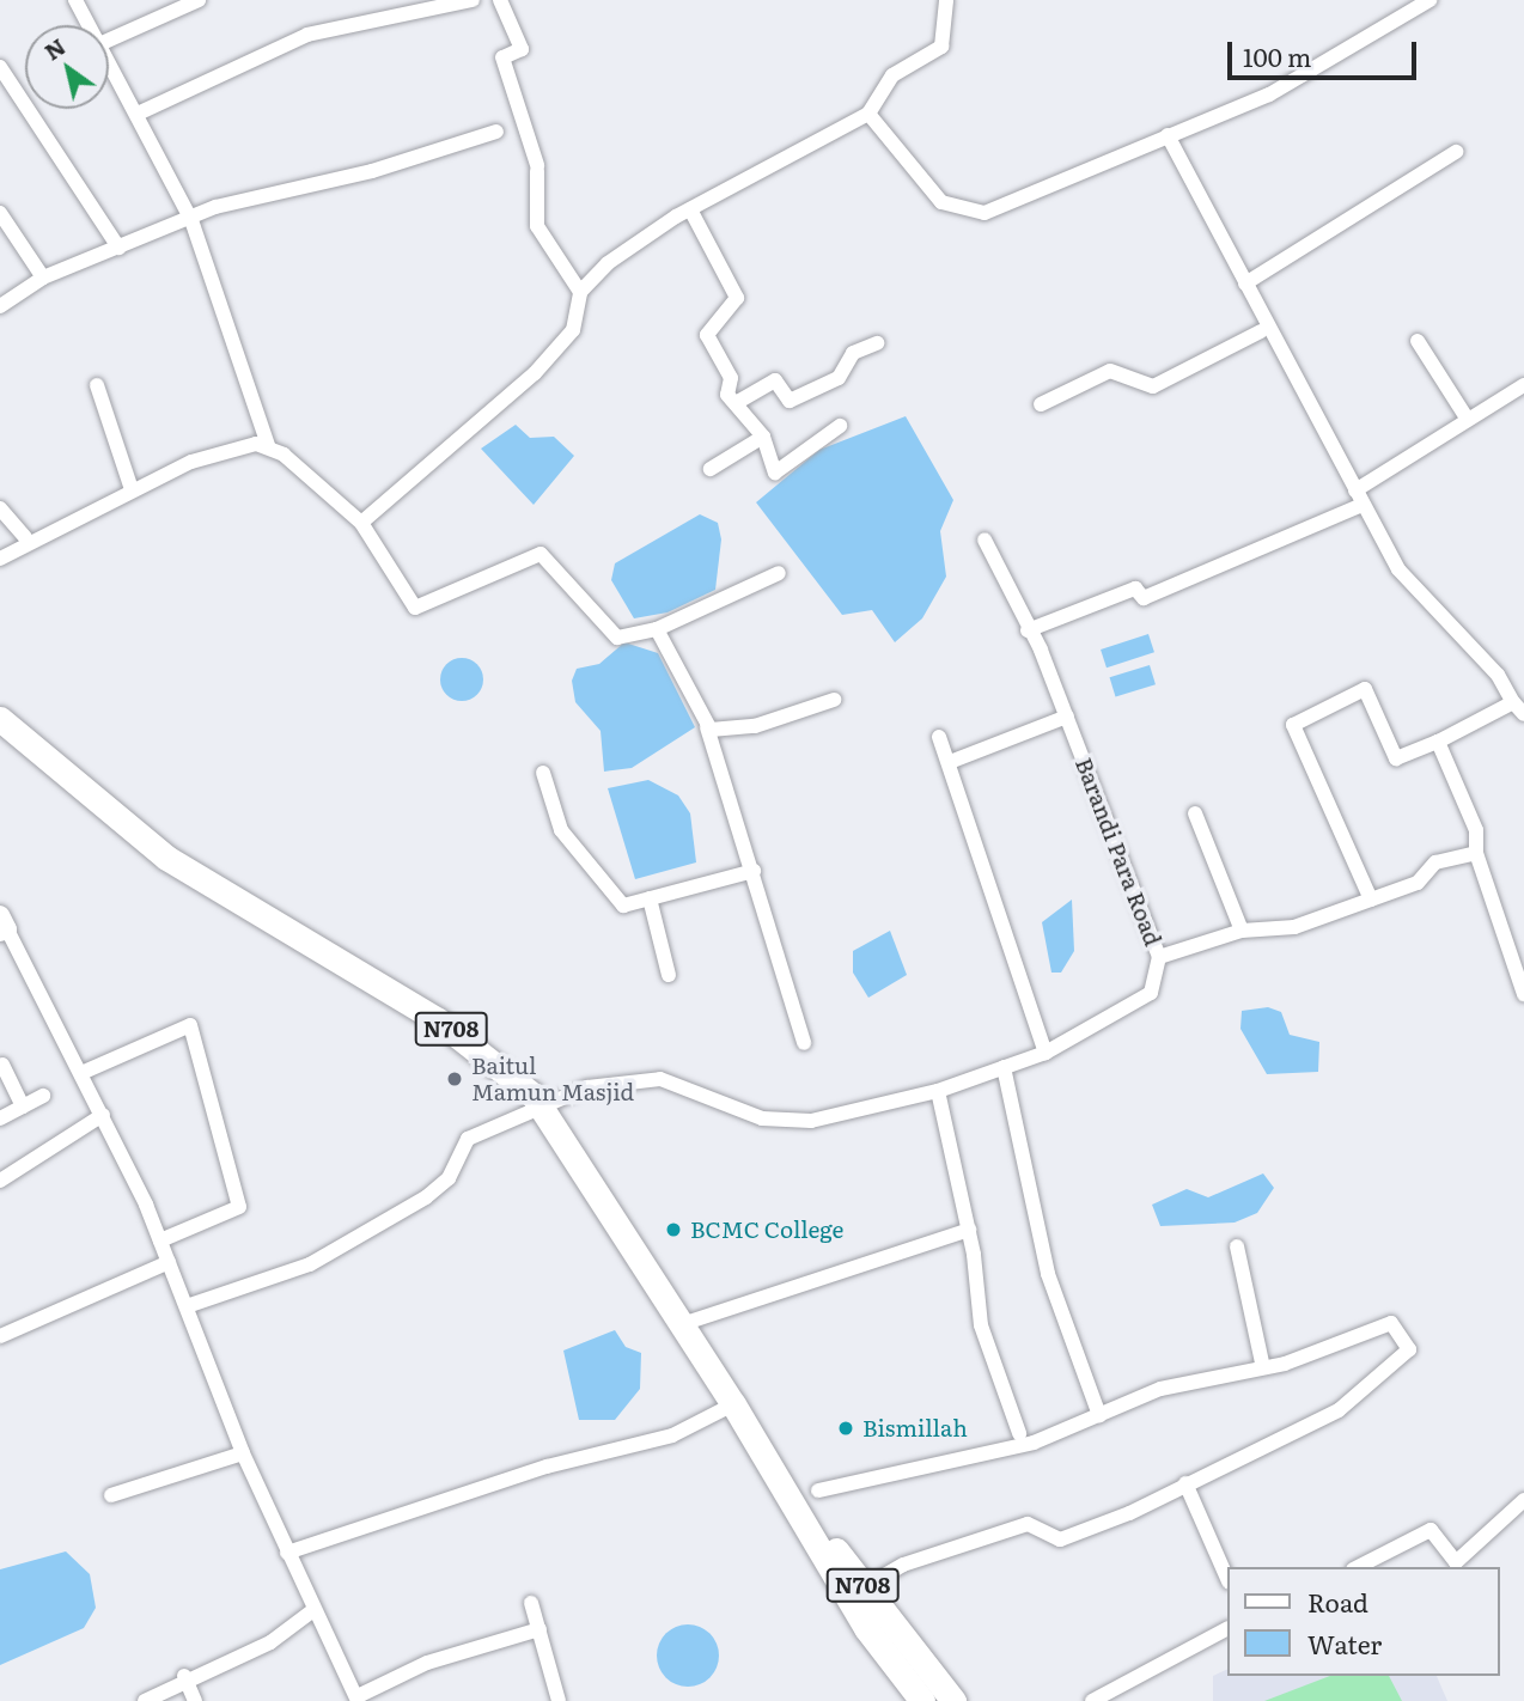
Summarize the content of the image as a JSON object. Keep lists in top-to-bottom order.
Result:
{
  "streets": {
    "highway": ["N708"],
    "street": ["Barandi Para Road"]
  },
  "crossings": [
    ["Barandi Para Road", "N708"]
  ],
  "places": ["Baitul Mamun Masjid", "BCMC College", "Bismillah"],
  "legend": ["Road", "Water"],
  "scale_bar": "100 m",
  "north": "top left"
}
